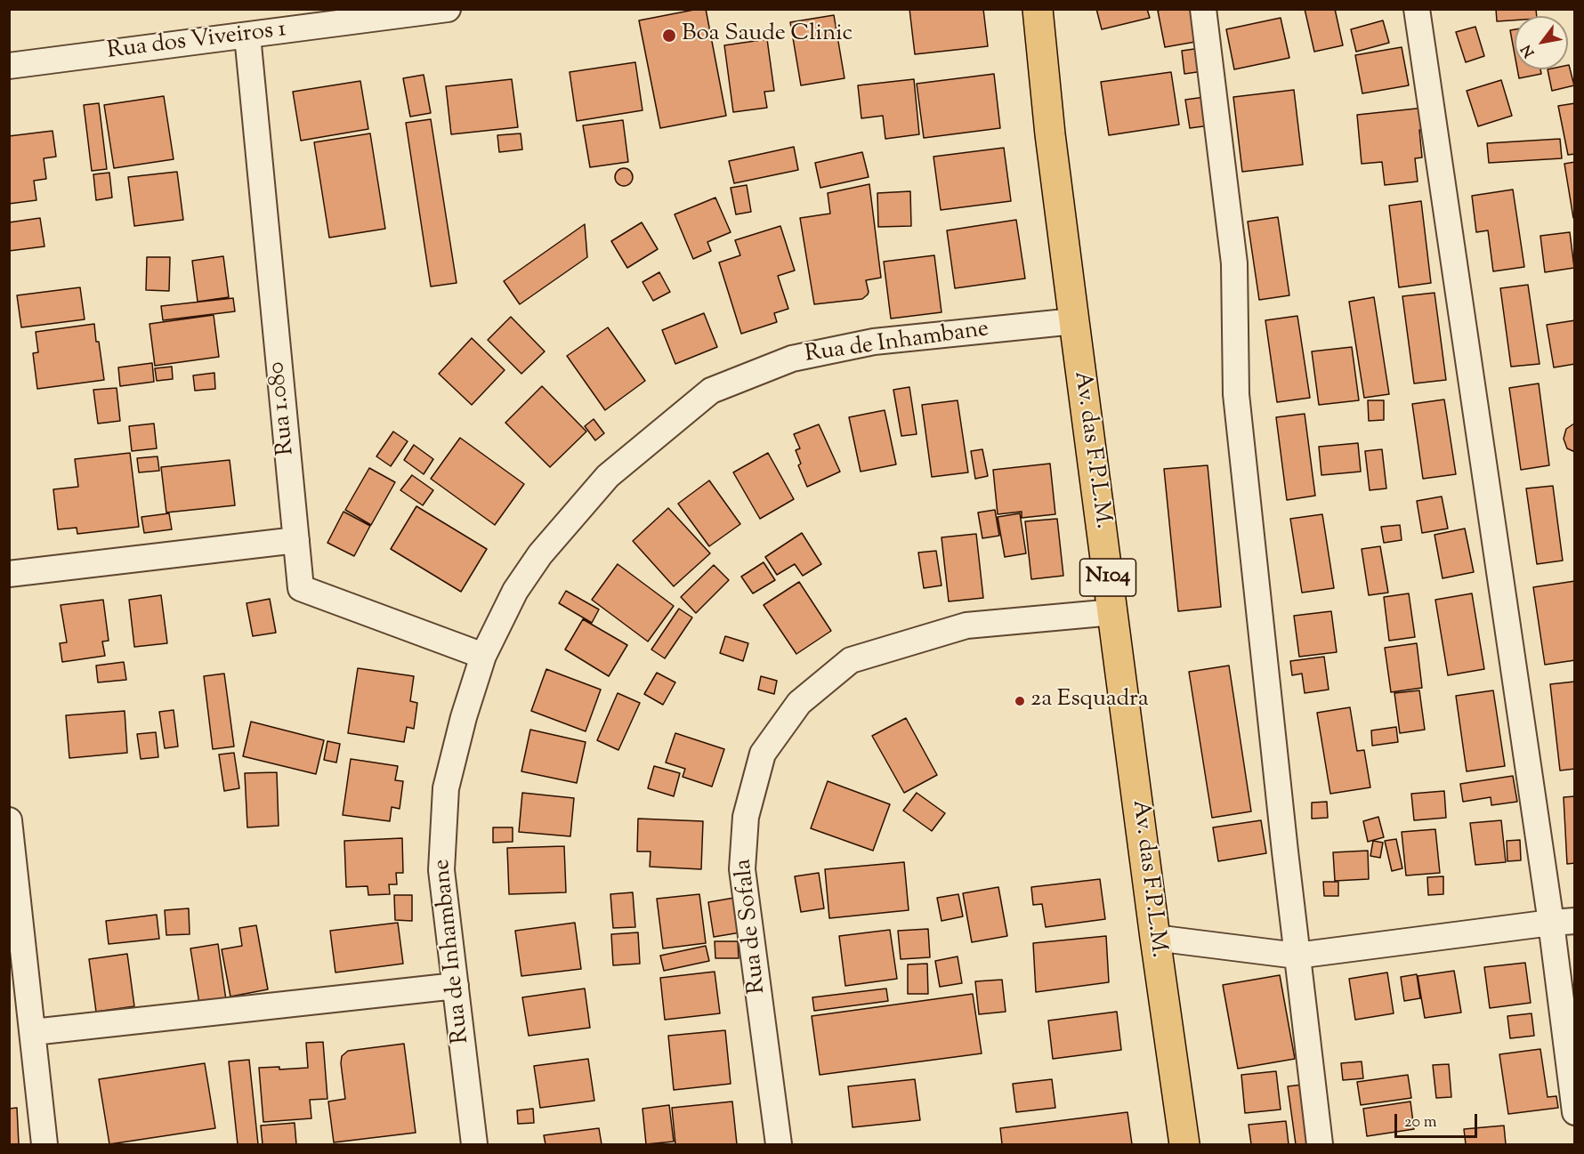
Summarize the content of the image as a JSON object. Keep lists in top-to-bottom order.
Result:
{
  "streets": {
    "main road": ["Av. das F.P.L.M.", "N104"],
    "street": [
      "Rua dos Viveiros 1",
      "Rua de Inhambane",
      "Rua 1.080",
      "Rua de Sofala"
    ]
  },
  "crossings": [
    ["Rua dos Viveiros 1", "Rua 1.080"],
    ["Rua de Inhambane", "Rua 1.080"],
    ["Rua de Inhambane", "Av. das F.P.L.M."],
    ["Av. das F.P.L.M.", "Rua de Sofala"]
  ],
  "places": ["Boa Saude Clinic", "2a Esquadra"],
  "scale_bar": "20 m",
  "north": "bottom left"
}
